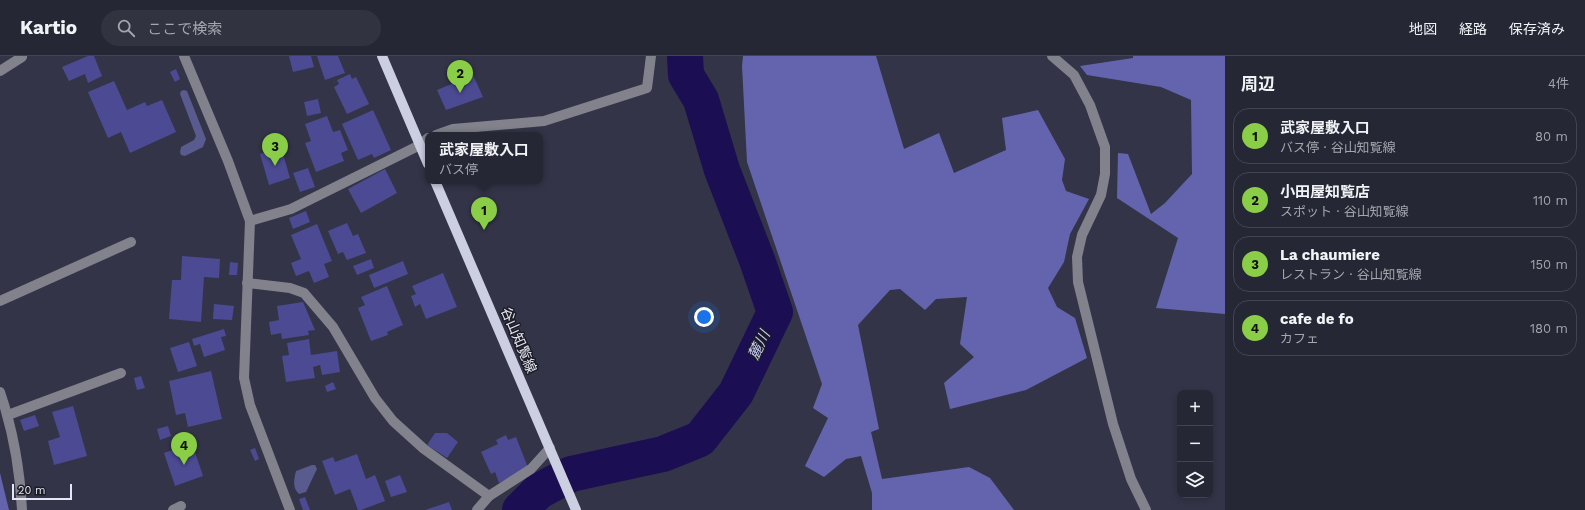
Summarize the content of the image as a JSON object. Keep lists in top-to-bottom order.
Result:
{
  "streets": {
    "main road": ["谷山知覧線"]
  },
  "water": ["麓川"],
  "scale_bar": "20 m",
  "page": {
    "header": "Kartio",
    "search": "ここで検索",
    "nav": ["地図", "経路", "保存済み"],
    "heading": ["周辺", "4件"],
    "pins": [
      "2",
      "3",
      "1",
      "4"
    ],
    "list": [
      {
        "mark": "1",
        "name": "武家屋敷入口",
        "note": "バス停 · 谷山知覧線",
        "value": "80 m"
      },
      {
        "mark": "2",
        "name": "小田屋知覧店",
        "note": "スポット · 谷山知覧線",
        "value": "110 m"
      },
      {
        "mark": "3",
        "name": "La chaumiere",
        "note": "レストラン · 谷山知覧線",
        "value": "150 m"
      },
      {
        "mark": "4",
        "name": "cafe de fo",
        "note": "カフェ",
        "value": "180 m"
      }
    ],
    "popup": ["武家屋敷入口", "バス停"],
    "map_buttons": ["+", "−"],
    "scale": "20 m"
  }
}
